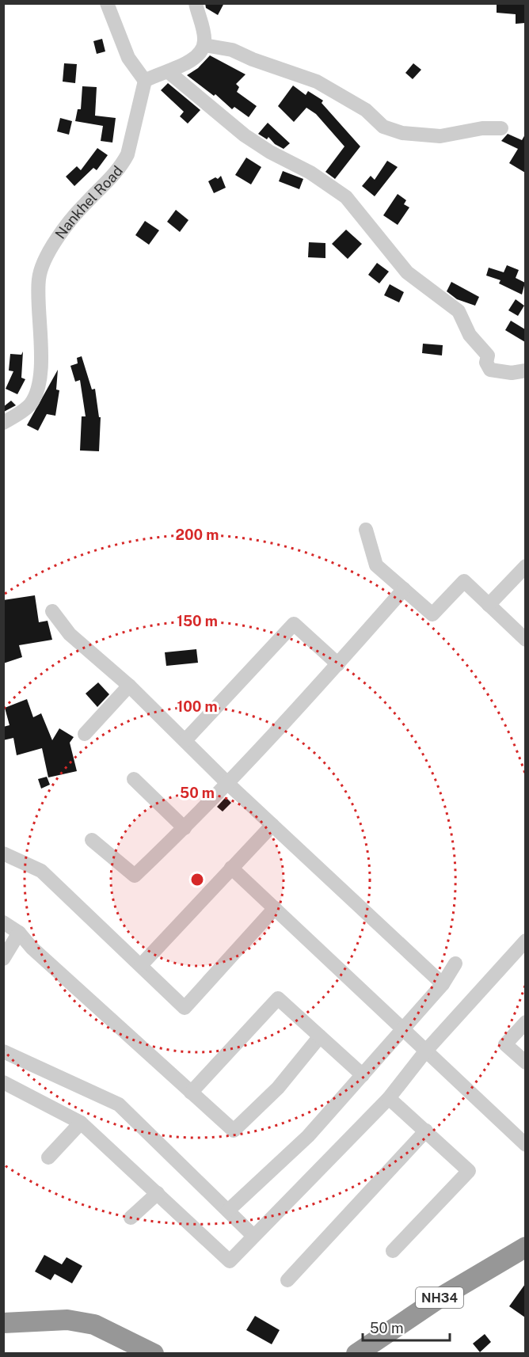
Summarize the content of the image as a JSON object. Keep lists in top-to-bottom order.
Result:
{
  "streets": {
    "highway": ["NH34"],
    "street": ["Nankhel Road"]
  },
  "scale_bar": "50 m",
  "rings": [
    "200 m",
    "150 m",
    "100 m",
    "50 m"
  ]
}
